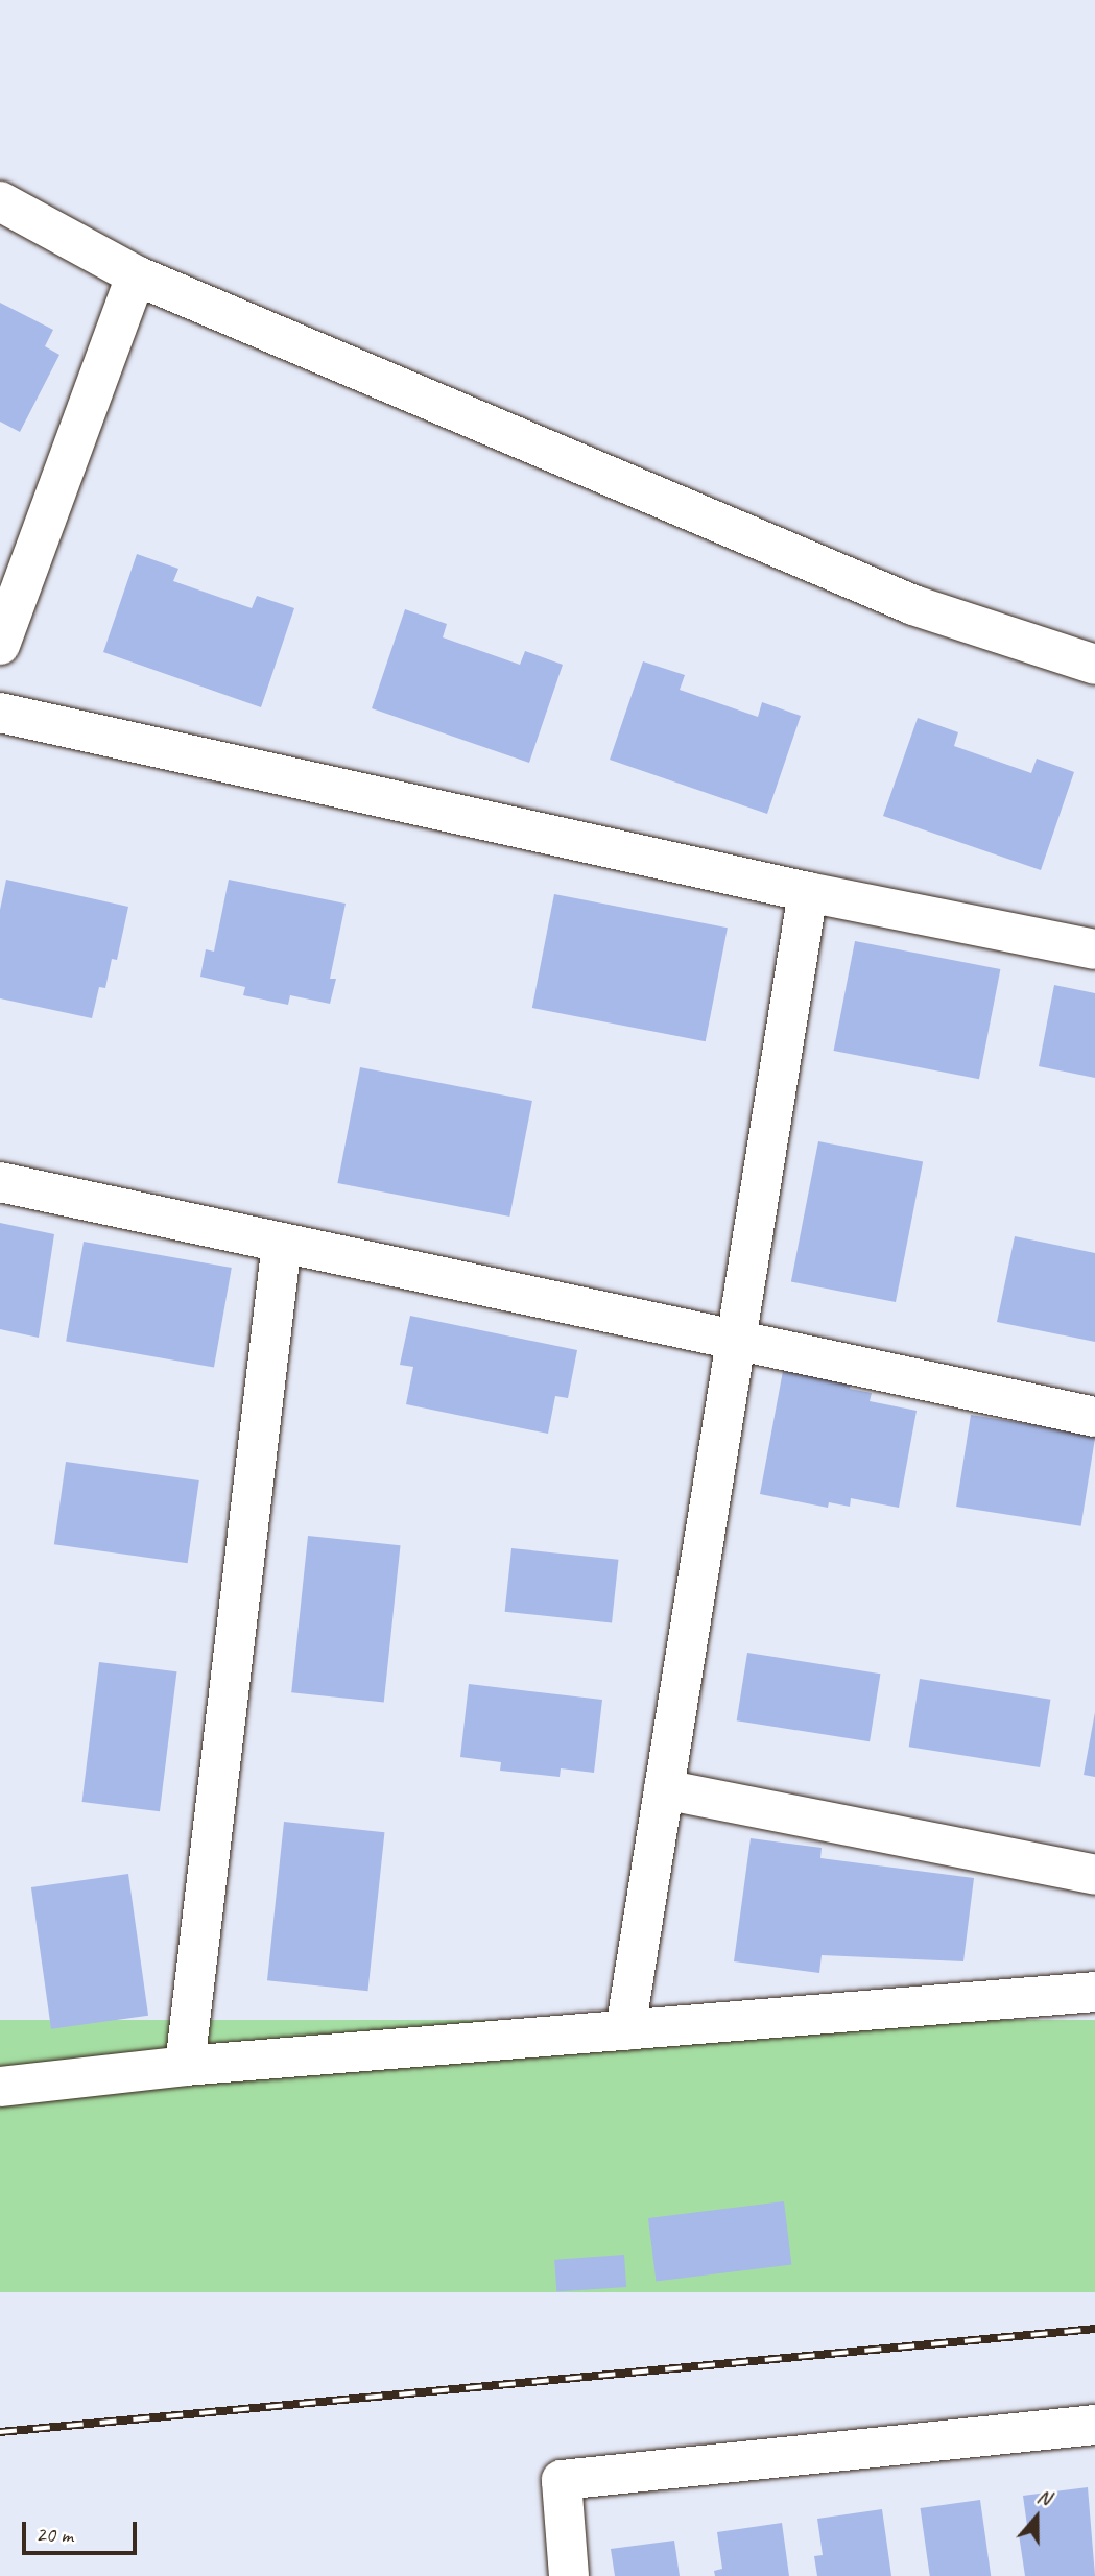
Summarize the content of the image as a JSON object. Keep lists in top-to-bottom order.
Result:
{
  "scale_bar": "20 m",
  "north": "top"
}
